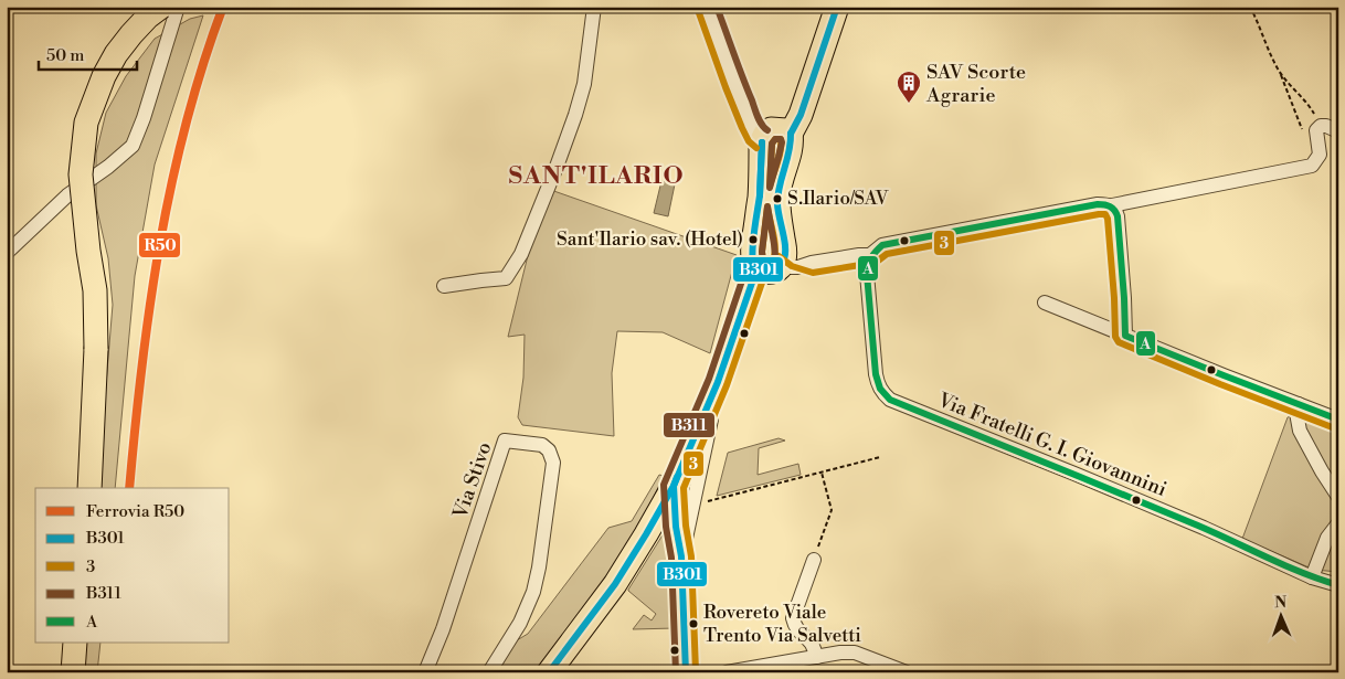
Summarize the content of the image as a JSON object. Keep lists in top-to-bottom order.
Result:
{
  "streets": {
    "street": ["Via Fratelli G. I. Giovannini", "Via Stivo"]
  },
  "districts": ["SANT'ILARIO"],
  "places": {
    "building": ["SAV Scorte Agrarie"],
    "other": ["S.Ilario/SAV", "Sant'Ilario sav. (Hotel)", "Rovereto Viale Trento Via Salvetti"]
  },
  "lines": [
    "rail line R50",
    "transit line B301",
    "transit line B311",
    "transit line 3",
    "transit line A"
  ],
  "legend": [
    "Ferrovia R50",
    "B301",
    "3",
    "B311",
    "A"
  ],
  "scale_bar": "50 m",
  "north": "top"
}
